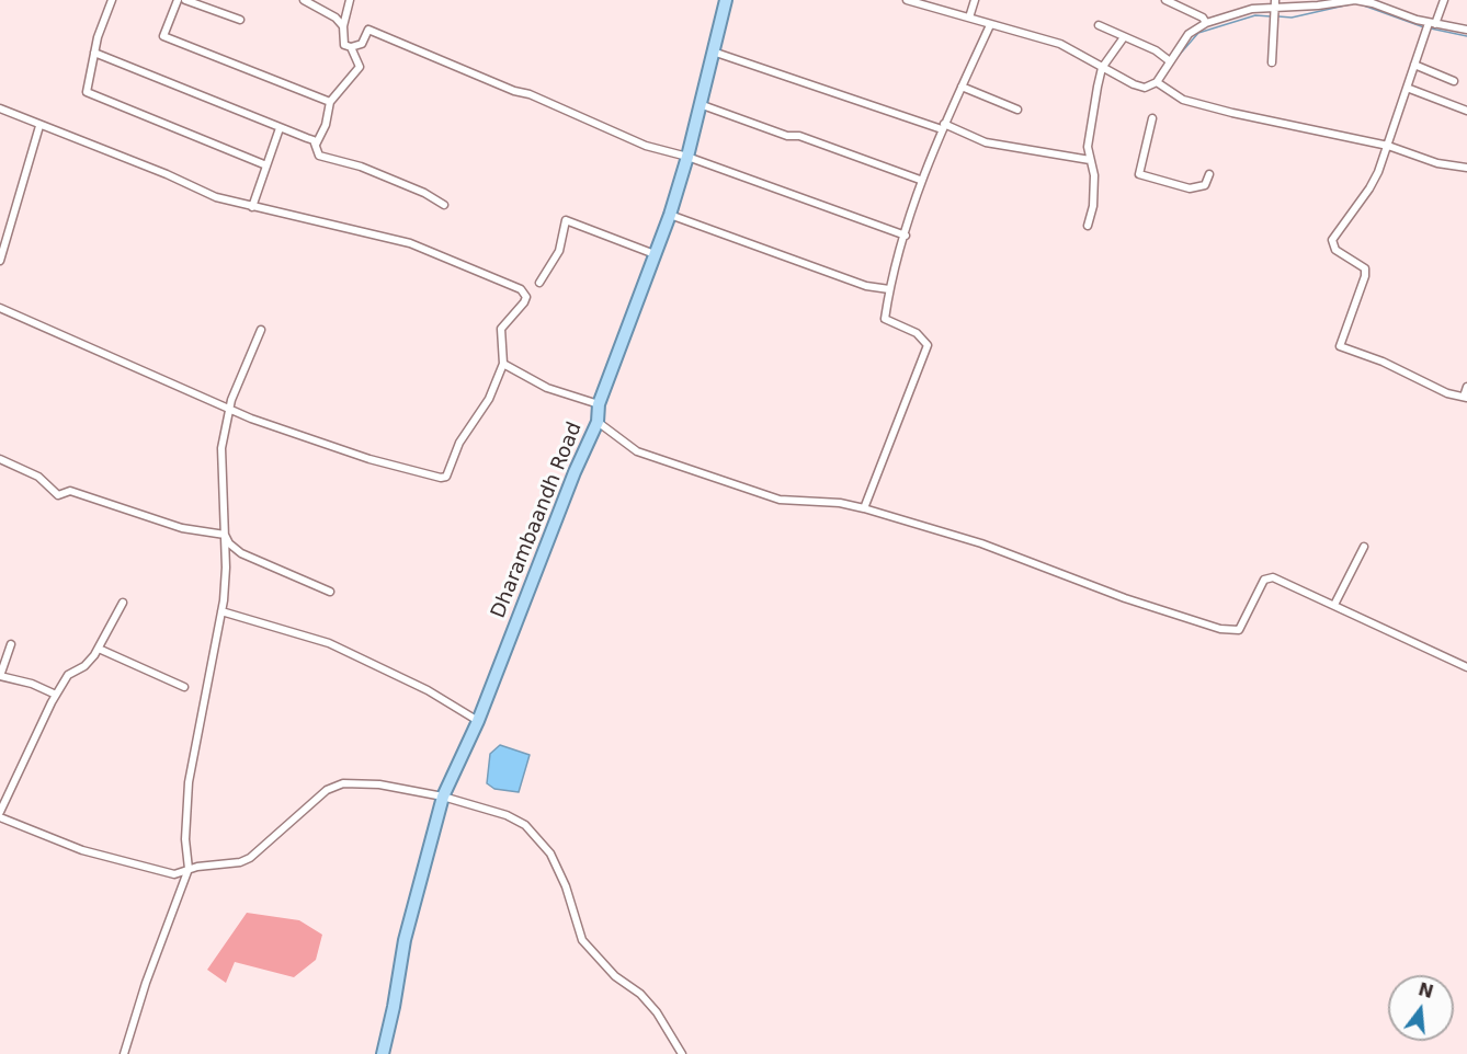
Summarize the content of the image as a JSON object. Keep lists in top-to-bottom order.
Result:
{
  "streets": {
    "main road": ["Dharambaandh Road"]
  },
  "north": "top"
}
